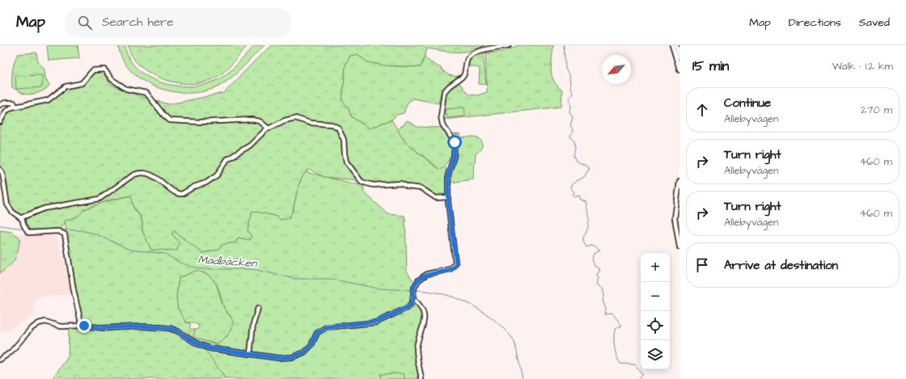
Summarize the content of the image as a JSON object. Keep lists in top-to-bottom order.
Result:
{
  "water": ["Madbäcken"],
  "north": "bottom left",
  "page": {
    "header": "Map",
    "search": "Search here",
    "nav": ["Map", "Directions", "Saved"],
    "heading": ["15 min", "Walk · 1.2 km"],
    "list": [
      ["Continue", "Allebyvägen", "270 m"],
      ["Turn right", "Allebyvägen", "460 m"],
      ["Turn right", "Allebyvägen", "460 m"],
      "Arrive at destination"
    ],
    "map_buttons": ["+", "−"]
  }
}
